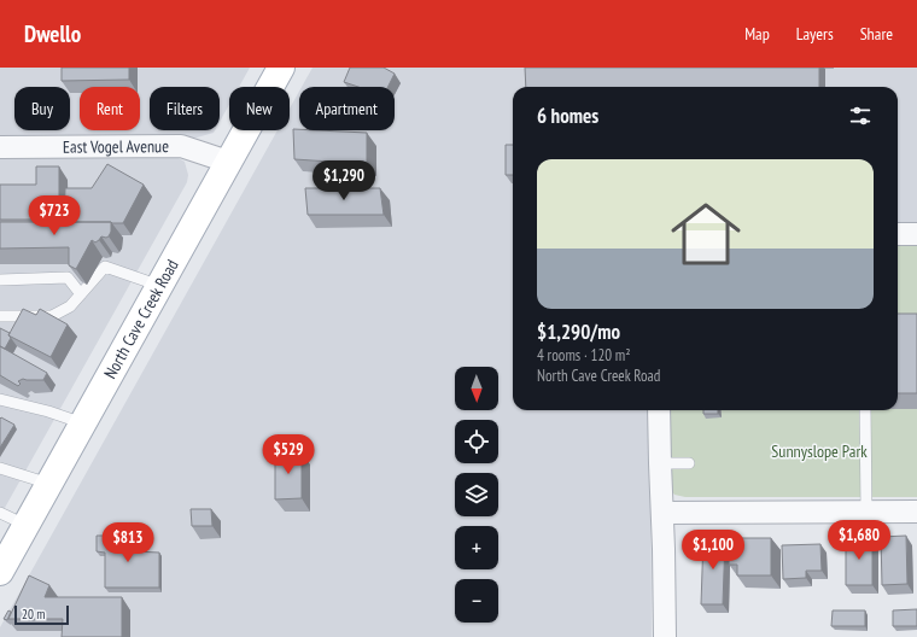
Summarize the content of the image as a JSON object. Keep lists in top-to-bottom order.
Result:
{
  "streets": {
    "main road": ["North Cave Creek Road"],
    "street": ["East Vogel Avenue"]
  },
  "crossings": [
    ["East Vogel Avenue", "North Cave Creek Road"]
  ],
  "parks": ["Sunnyslope Park"],
  "scale_bar": "20 m",
  "north": "bottom",
  "page": {
    "header": "Dwello",
    "nav": ["Map", "Layers", "Share"],
    "chip": [
      "Buy",
      "Rent",
      "Filters",
      "New",
      "Apartment"
    ],
    "heading": "6 homes",
    "list": [
      {
        "name": "$1,290/mo",
        "note": "4 rooms · 120 m² · North Cave Creek Road"
      }
    ],
    "price": [
      "$1,290",
      "$723",
      "$529",
      "$1,680",
      "$813",
      "$1,100"
    ],
    "map_buttons": ["+", "−"],
    "scale": "20 m"
  }
}
